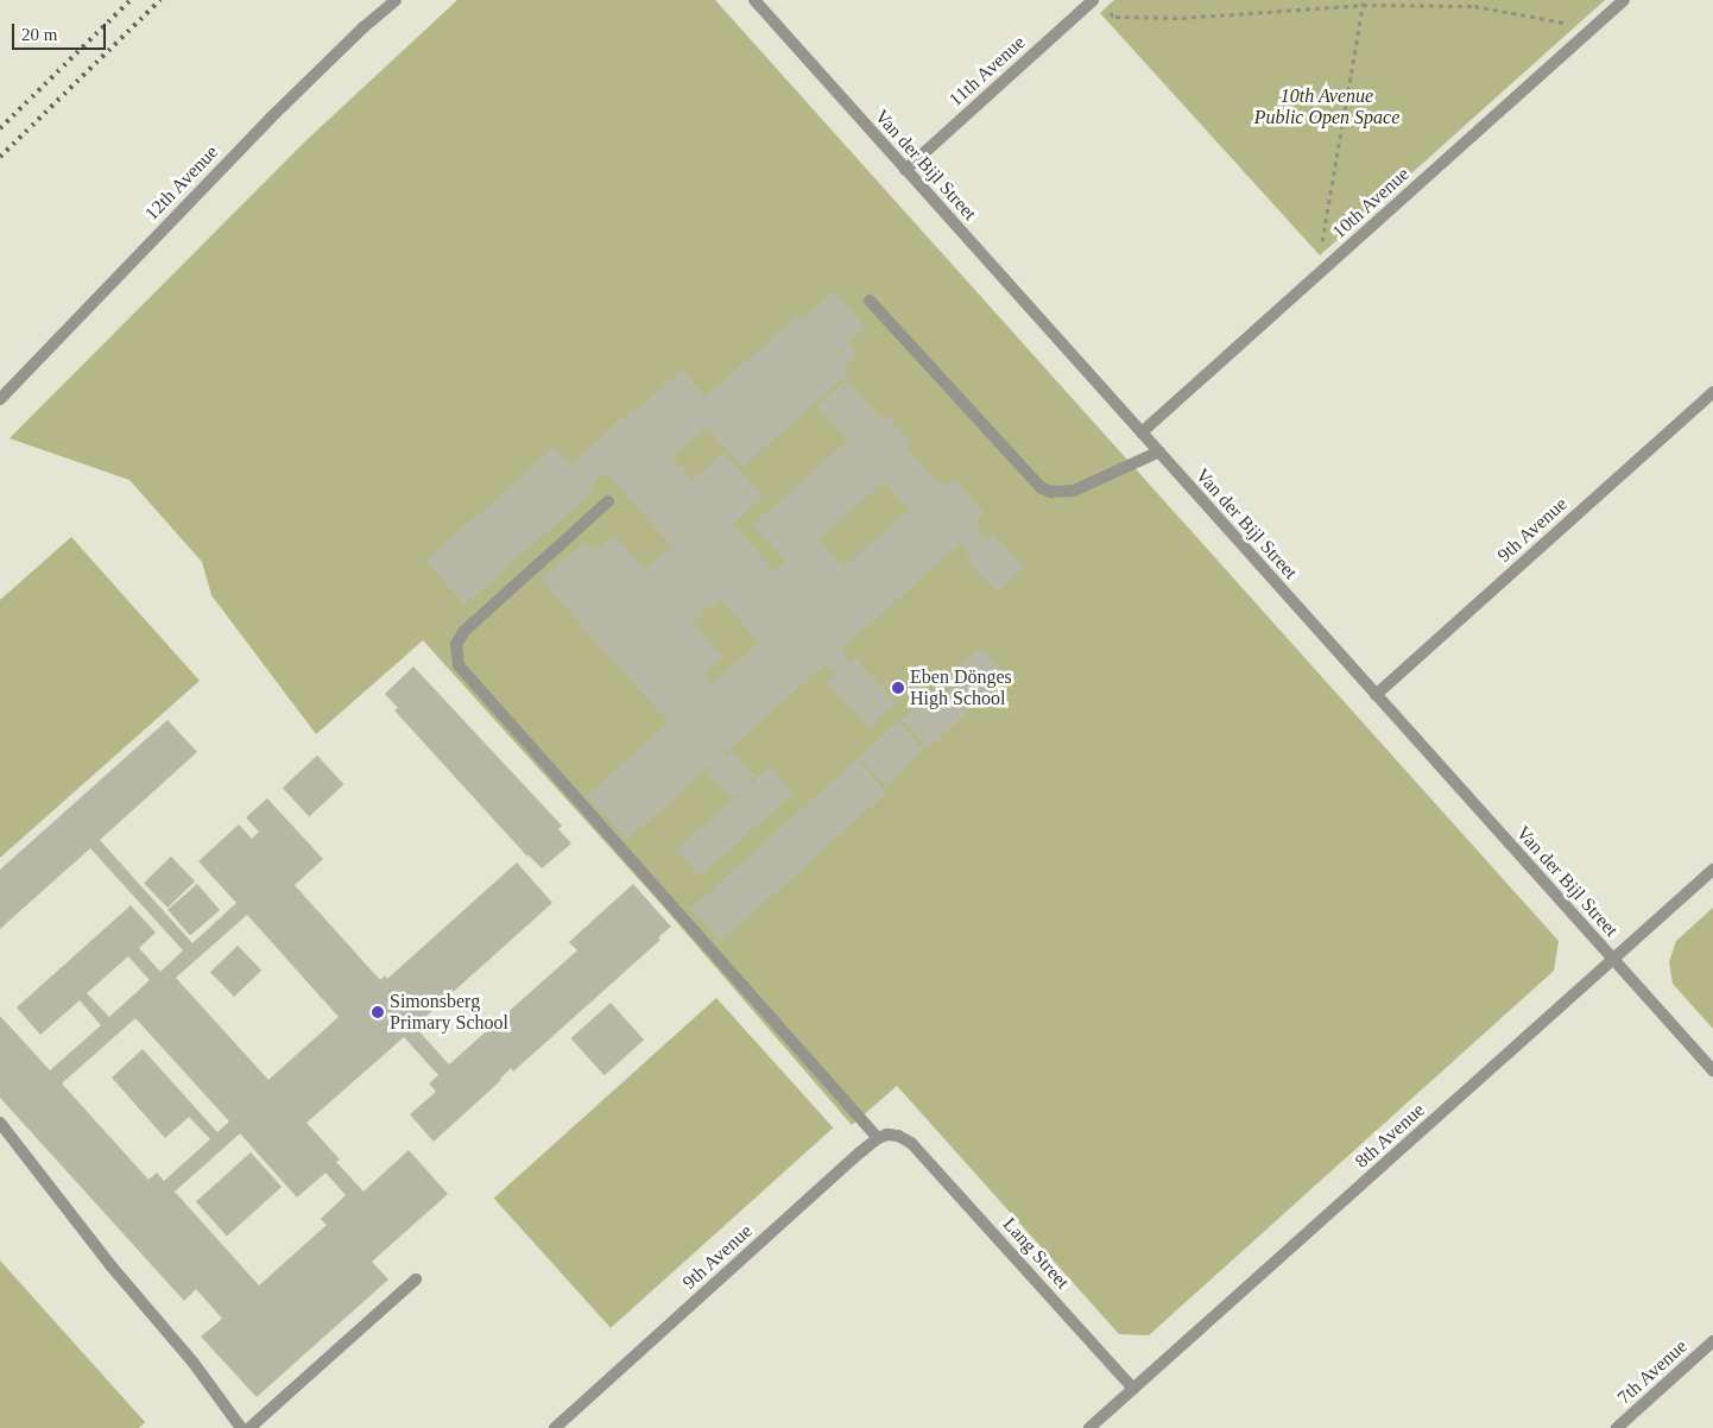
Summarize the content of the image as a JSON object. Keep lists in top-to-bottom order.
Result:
{
  "streets": {
    "street": [
      "11th Avenue",
      "Van der Bijl Street",
      "12th Avenue",
      "10th Avenue",
      "9th Avenue",
      "8th Avenue",
      "Lang Street",
      "7th Avenue"
    ]
  },
  "crossings": [
    ["11th Avenue", "Van der Bijl Street"],
    ["Van der Bijl Street", "10th Avenue"],
    ["Van der Bijl Street", "9th Avenue"],
    ["Van der Bijl Street", "8th Avenue"],
    ["9th Avenue", "Lang Street"],
    ["8th Avenue", "Lang Street"]
  ],
  "parks": ["10th Avenue Public Open Space"],
  "places": ["Eben Dönges High School", "Simonsberg Primary School"],
  "scale_bar": "20 m"
}
